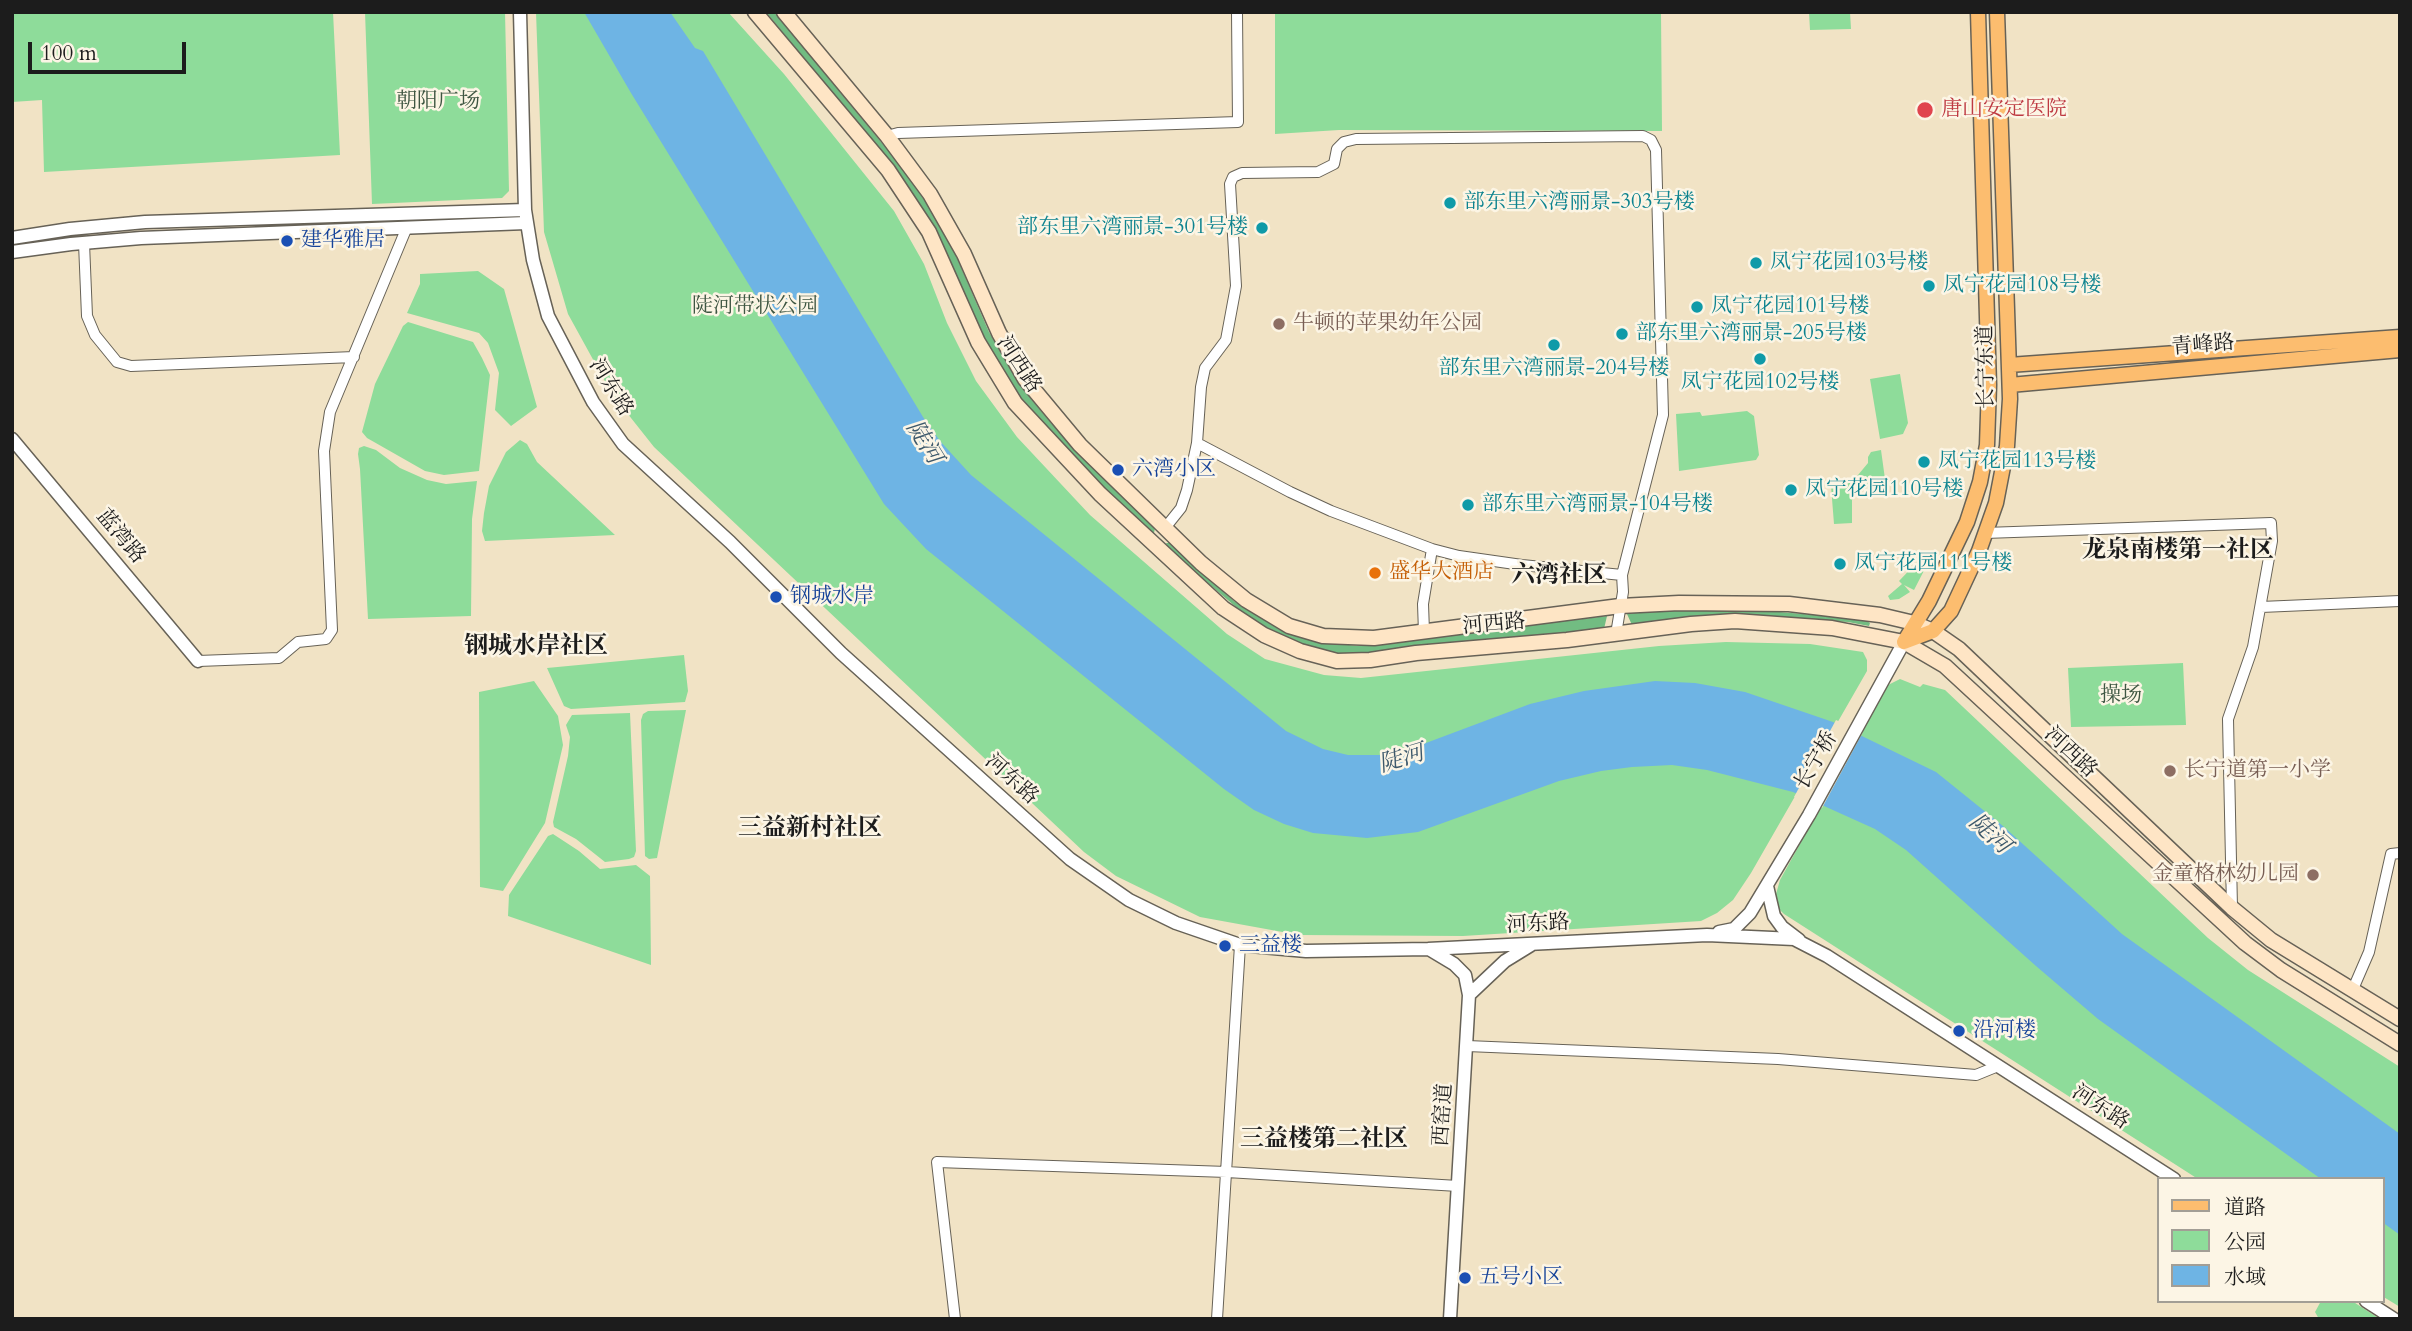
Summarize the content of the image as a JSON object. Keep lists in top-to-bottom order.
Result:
{
  "streets": {
    "main road": ["青峰路", "河西路", "长宁东道"],
    "street": [
      "河东路",
      "蓝湾路",
      "长宁桥",
      "西窑道"
    ]
  },
  "crossings": [
    ["青峰路", "长宁东道"],
    ["河西路", "长宁东道"],
    ["长宁东道", "长宁桥"],
    ["河东路", "长宁桥"]
  ],
  "districts": [
    "龙泉南楼第一社区",
    "六湾社区",
    "钢城水岸社区",
    "三益新村社区",
    "三益楼第二社区"
  ],
  "water": ["陡河"],
  "parks": ["朝阳广场", "陡河带状公园", "操场"],
  "places": [
    "唐山安定医院",
    "部东里六湾丽景-303号楼",
    "部东里六湾丽景-301号楼",
    "建华雅居",
    "凤宁花园103号楼",
    "凤宁花园108号楼",
    "凤宁花园101号楼",
    "牛顿的苹果幼年公园",
    "部东里六湾丽景-205号楼",
    "部东里六湾丽景-204号楼",
    "凤宁花园102号楼",
    "凤宁花园113号楼",
    "六湾小区",
    "凤宁花园110号楼",
    "部东里六湾丽景-104号楼",
    "凤宁花园111号楼",
    "盛华大酒店",
    "钢城水岸",
    "长宁道第一小学",
    "金童格林幼儿园",
    "三益楼",
    "沿河楼",
    "五号小区"
  ],
  "legend": ["道路", "公园", "水域"],
  "scale_bar": "100 m"
}
